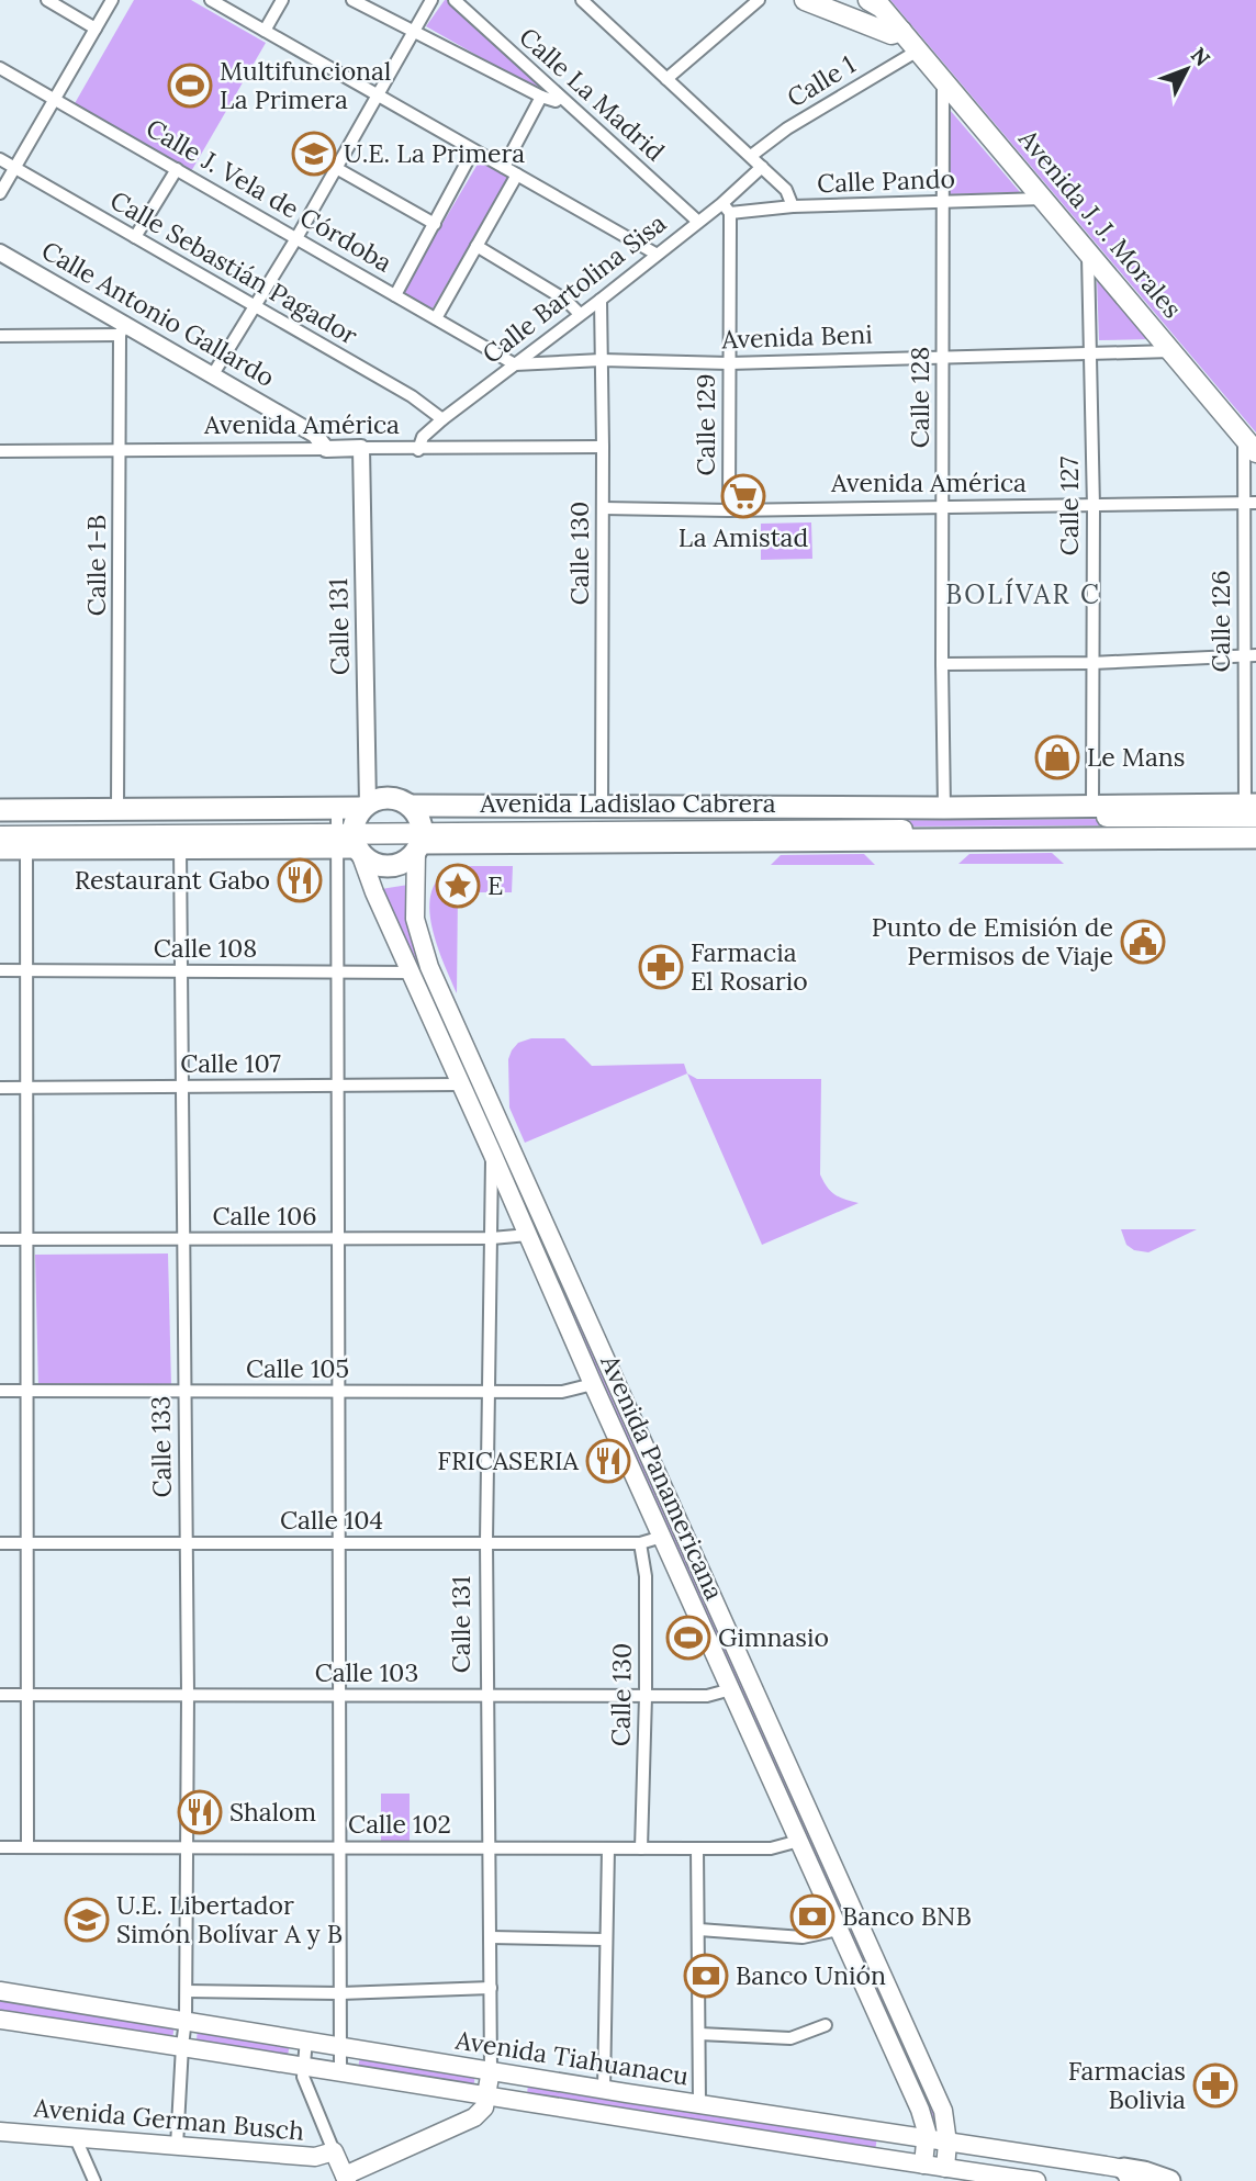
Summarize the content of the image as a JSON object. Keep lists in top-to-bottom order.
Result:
{
  "streets": {
    "highway": ["Avenida Ladislao Cabrera"],
    "main road": [
      "Avenida J. J. Morales",
      "Calle 131",
      "Avenida Panamericana",
      "Avenida Tiahuanacu",
      "Avenida German Busch"
    ],
    "street": [
      "Calle 1",
      "Calle La Madrid",
      "Calle Pando",
      "Calle J. Vela de Córdoba",
      "Calle Sebastián Pagador",
      "Calle Bartolina Sisa",
      "Calle Antonio Gallardo",
      "Avenida Beni",
      "Calle 128",
      "Avenida América",
      "Calle 129",
      "Calle 127",
      "Calle 130",
      "Calle 1-B",
      "Calle 126",
      "Calle 108",
      "Calle 107",
      "Calle 106",
      "Calle 105",
      "Calle 133",
      "Calle 104",
      "Calle 103",
      "Calle 102"
    ]
  },
  "crossings": [
    ["Calle 1", "Avenida J. J. Morales"],
    ["Calle La Madrid", "Calle Bartolina Sisa"],
    ["Calle Pando", "Avenida J. J. Morales"],
    ["Calle Pando", "Calle Bartolina Sisa"],
    ["Calle Pando", "Calle 128"],
    ["Calle Pando", "Calle 129"],
    ["Calle J. Vela de Córdoba", "Calle Bartolina Sisa"],
    ["Calle J. Vela de Córdoba", "Avenida Beni"],
    ["Avenida J. J. Morales", "Avenida Beni"],
    ["Avenida J. J. Morales", "Calle 128"],
    ["Avenida J. J. Morales", "Calle 127"],
    ["Avenida J. J. Morales", "Calle 126"],
    ["Calle Sebastián Pagador", "Calle Bartolina Sisa"],
    ["Calle Bartolina Sisa", "Avenida Beni"],
    ["Calle Bartolina Sisa", "Avenida América"],
    ["Calle Bartolina Sisa", "Calle 129"],
    ["Calle Bartolina Sisa", "Calle 130"],
    ["Calle Antonio Gallardo", "Avenida América"],
    ["Calle Antonio Gallardo", "Calle 1-B"],
    ["Avenida Beni", "Calle 128"],
    ["Avenida Beni", "Calle 129"],
    ["Avenida Beni", "Calle 127"],
    ["Avenida Beni", "Calle 130"],
    ["Calle 128", "Avenida América"],
    ["Calle 128", "Avenida Ladislao Cabrera"],
    ["Avenida América", "Calle 129"],
    ["Avenida América", "Calle 127"],
    ["Avenida América", "Calle 130"],
    ["Avenida América", "Calle 1-B"],
    ["Avenida América", "Calle 126"],
    ["Avenida América", "Calle 131"],
    ["Calle 127", "Avenida Ladislao Cabrera"],
    ["Calle 130", "Avenida Ladislao Cabrera"],
    ["Calle 130", "Calle 104"],
    ["Calle 130", "Calle 103"],
    ["Calle 130", "Calle 102"],
    ["Calle 1-B", "Avenida Ladislao Cabrera"],
    ["Calle 126", "Avenida Ladislao Cabrera"],
    ["Calle 131", "Avenida Ladislao Cabrera"],
    ["Calle 131", "Calle 106"],
    ["Calle 131", "Calle 105"],
    ["Calle 131", "Avenida Panamericana"],
    ["Calle 131", "Calle 104"],
    ["Calle 131", "Calle 103"],
    ["Calle 131", "Calle 102"],
    ["Calle 131", "Avenida Tiahuanacu"],
    ["Avenida Ladislao Cabrera", "Calle 133"],
    ["Avenida Ladislao Cabrera", "Avenida Panamericana"],
    ["Calle 108", "Calle 133"],
    ["Calle 108", "Avenida Panamericana"],
    ["Calle 107", "Calle 133"],
    ["Calle 107", "Avenida Panamericana"],
    ["Calle 106", "Calle 133"],
    ["Calle 106", "Avenida Panamericana"],
    ["Calle 105", "Calle 133"],
    ["Calle 105", "Avenida Panamericana"],
    ["Calle 133", "Calle 104"],
    ["Calle 133", "Calle 103"],
    ["Calle 133", "Calle 102"],
    ["Calle 133", "Avenida Tiahuanacu"],
    ["Calle 133", "Avenida German Busch"],
    ["Avenida Panamericana", "Calle 104"],
    ["Avenida Panamericana", "Calle 103"],
    ["Avenida Panamericana", "Calle 102"],
    ["Avenida Panamericana", "Avenida Tiahuanacu"]
  ],
  "districts": ["BOLÍVAR C"],
  "places": {
    "sports": ["Multifuncional La Primera", "Gimnasio"],
    "school or university": ["U.E. La Primera", "U.E. Libertador Simón Bolívar A y B"],
    "supermarket": ["La Amistad"],
    "shop": ["Le Mans"],
    "restaurant": ["Restaurant Gabo", "FRICASERIA", "Shalom"],
    "place": ["E"],
    "public building": ["Punto de Emisión de Permisos de Viaje"],
    "pharmacy": ["Farmacia El Rosario", "Farmacias Bolivia"],
    "bank": ["Banco BNB", "Banco Unión"]
  },
  "north": "top right"
}
